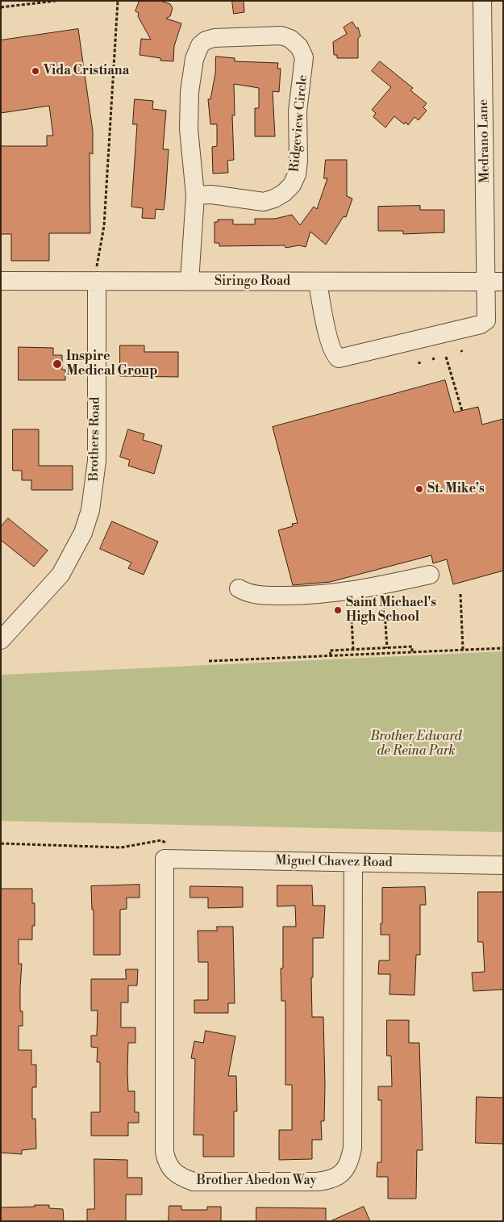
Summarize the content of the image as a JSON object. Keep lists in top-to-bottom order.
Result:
{
  "streets": {
    "street": [
      "Ridgeview Circle",
      "Medrano Lane",
      "Siringo Road",
      "Brothers Road",
      "Miguel Chavez Road",
      "Brother Abedon Way"
    ]
  },
  "crossings": [
    ["Ridgeview Circle", "Siringo Road"],
    ["Medrano Lane", "Siringo Road"],
    ["Siringo Road", "Brothers Road"],
    ["Miguel Chavez Road", "Brother Abedon Way"]
  ],
  "parks": ["Brother Edward de Reina Park"],
  "places": [
    "Vida Cristiana",
    "Inspire Medical Group",
    "St. Mike's",
    "Saint Michael's High School"
  ]
}
